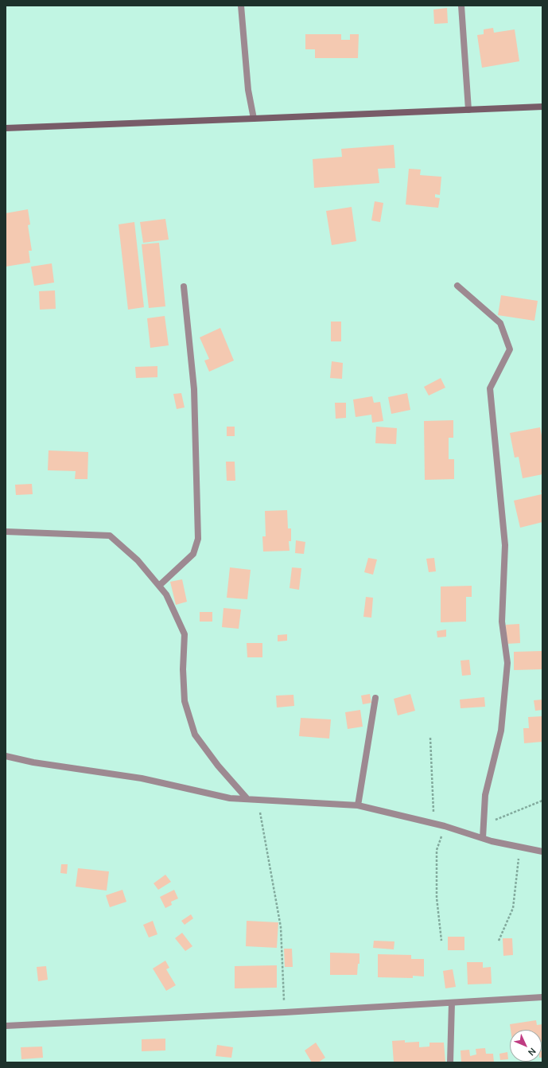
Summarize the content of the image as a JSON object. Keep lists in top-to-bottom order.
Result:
{
  "north": "bottom right"
}
